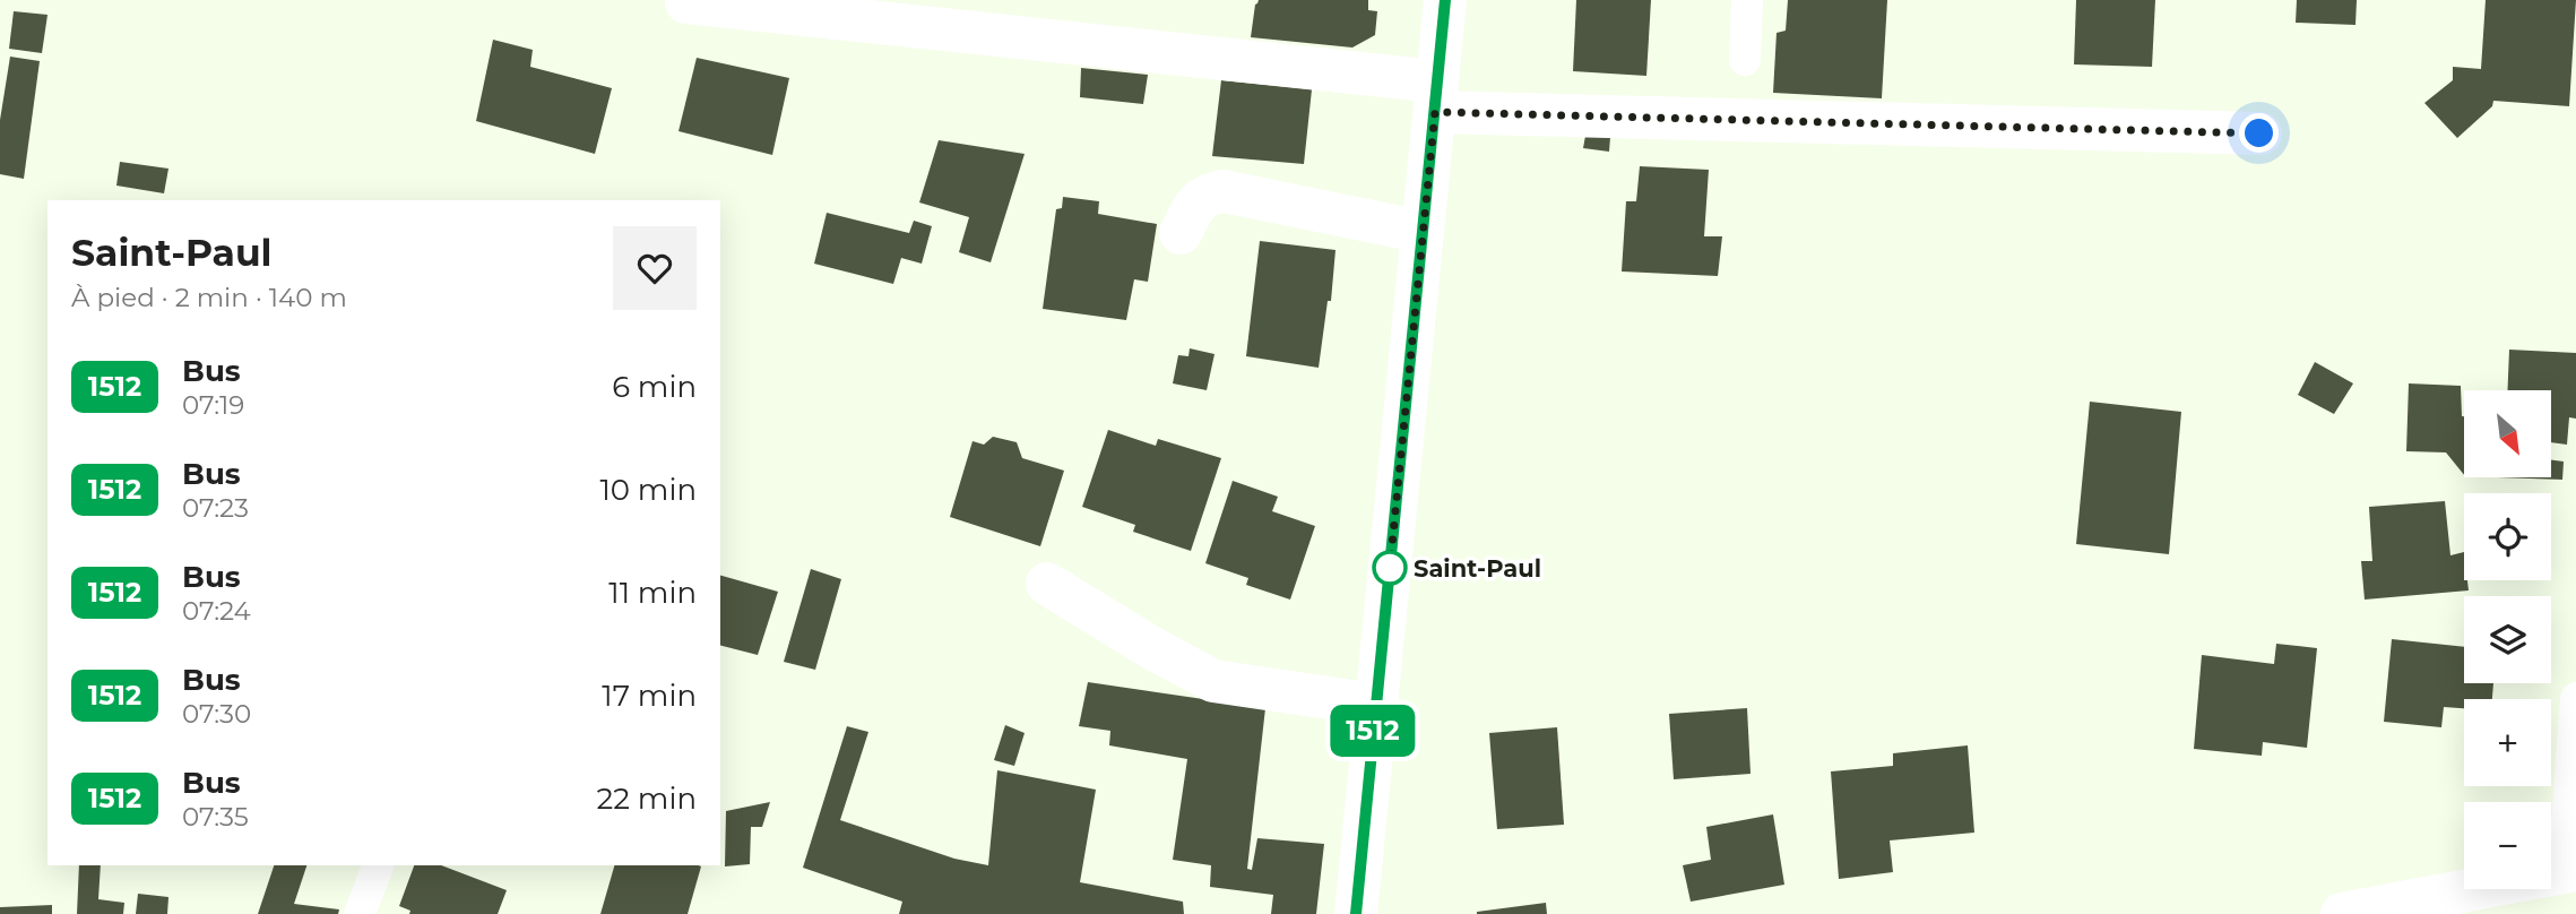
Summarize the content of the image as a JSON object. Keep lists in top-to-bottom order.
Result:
{
  "places": ["Saint-Paul"],
  "lines": ["bus line 1512"],
  "north": "bottom right",
  "page": {
    "on_map": "1512",
    "heading": ["Saint-Paul", "À pied · 2 min · 140 m"],
    "list": [
      {
        "mark": "1512",
        "name": "Bus",
        "note": "07:19",
        "value": "6 min"
      },
      {
        "mark": "1512",
        "name": "Bus",
        "note": "07:23",
        "value": "10 min"
      },
      {
        "mark": "1512",
        "name": "Bus",
        "note": "07:24",
        "value": "11 min"
      },
      {
        "mark": "1512",
        "name": "Bus",
        "note": "07:30",
        "value": "17 min"
      },
      {
        "mark": "1512",
        "name": "Bus",
        "note": "07:35",
        "value": "22 min"
      }
    ],
    "map_buttons": ["+", "−"]
  }
}
